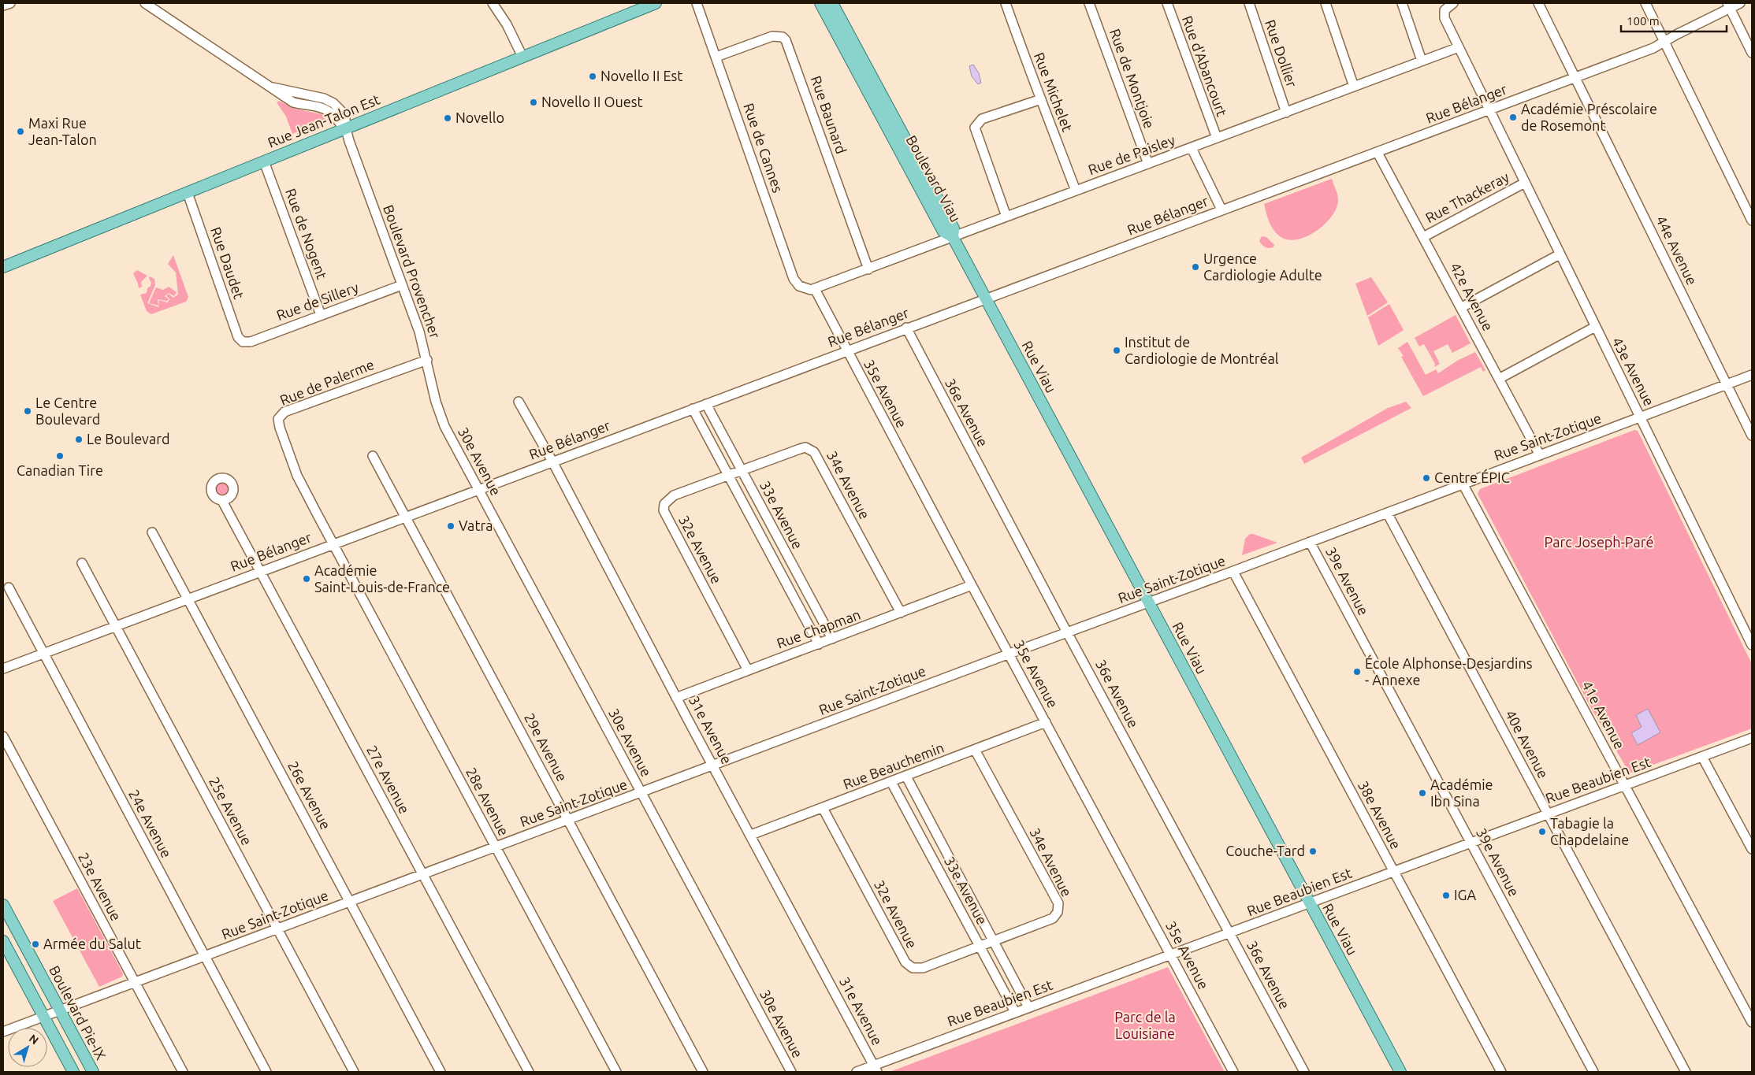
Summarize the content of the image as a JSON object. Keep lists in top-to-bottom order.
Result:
{
  "streets": {
    "main road": [
      "Rue Jean-Talon Est",
      "Boulevard Viau",
      "Rue Viau",
      "Boulevard Pie-IX"
    ],
    "street": [
      "Rue Dollier",
      "Rue d'Abancourt",
      "Rue de Montjoie",
      "Rue Michelet",
      "Rue Bélanger",
      "Rue Baunard",
      "Rue de Cannes",
      "Rue de Paisley",
      "Rue Thackeray",
      "Rue de Nogent",
      "44e Avenue",
      "Rue Daudet",
      "Boulevard Provencher",
      "42e Avenue",
      "Rue de Sillery",
      "43e Avenue",
      "Rue de Palerme",
      "35e Avenue",
      "36e Avenue",
      "Rue Saint-Zotique",
      "30e Avenue",
      "34e Avenue",
      "33e Avenue",
      "32e Avenue",
      "39e Avenue",
      "Rue Chapman",
      "41e Avenue",
      "31e Avenue",
      "40e Avenue",
      "29e Avenue",
      "Rue Beauchemin",
      "27e Avenue",
      "Rue Beaubien Est",
      "26e Avenue",
      "28e Avenue",
      "25e Avenue",
      "38e Avenue",
      "24e Avenue",
      "23e Avenue"
    ]
  },
  "crossings": [
    ["Rue Dollier", "Rue de Paisley"],
    ["Rue d'Abancourt", "Rue de Paisley"],
    ["Rue de Montjoie", "Rue de Paisley"],
    ["Rue Michelet", "Rue de Paisley"],
    ["Rue Bélanger", "44e Avenue"],
    ["Rue Bélanger", "42e Avenue"],
    ["Rue Bélanger", "Rue Viau"],
    ["Rue Bélanger", "43e Avenue"],
    ["Rue Bélanger", "Rue de Palerme"],
    ["Rue Bélanger", "35e Avenue"],
    ["Rue Bélanger", "36e Avenue"],
    ["Rue Bélanger", "30e Avenue"],
    ["Rue Bélanger", "33e Avenue"],
    ["Rue Bélanger", "31e Avenue"],
    ["Rue Bélanger", "29e Avenue"],
    ["Rue Bélanger", "27e Avenue"],
    ["Rue Bélanger", "26e Avenue"],
    ["Rue Bélanger", "28e Avenue"],
    ["Rue Bélanger", "25e Avenue"],
    ["Rue Bélanger", "24e Avenue"],
    ["Rue Baunard", "Rue de Cannes"],
    ["Rue Baunard", "Rue de Paisley"],
    ["Rue Jean-Talon Est", "Rue de Nogent"],
    ["Rue Jean-Talon Est", "Rue Daudet"],
    ["Rue Jean-Talon Est", "Boulevard Provencher"],
    ["Rue de Cannes", "Rue de Paisley"],
    ["Rue de Cannes", "35e Avenue"],
    ["Rue de Paisley", "Boulevard Viau"],
    ["Rue de Paisley", "Rue Viau"],
    ["Rue de Paisley", "43e Avenue"],
    ["Rue de Paisley", "35e Avenue"],
    ["Boulevard Viau", "Rue Viau"],
    ["Rue Thackeray", "42e Avenue"],
    ["Rue Thackeray", "43e Avenue"],
    ["Rue de Nogent", "Rue de Sillery"],
    ["44e Avenue", "Rue Saint-Zotique"],
    ["Rue Daudet", "Rue de Sillery"],
    ["Boulevard Provencher", "Rue de Sillery"],
    ["Boulevard Provencher", "Rue de Palerme"],
    ["Boulevard Provencher", "30e Avenue"],
    ["42e Avenue", "Rue Saint-Zotique"],
    ["Rue Viau", "Rue Saint-Zotique"],
    ["Rue Viau", "Rue Beaubien Est"],
    ["43e Avenue", "Rue Saint-Zotique"],
    ["Rue de Palerme", "28e Avenue"],
    ["35e Avenue", "Rue Saint-Zotique"],
    ["35e Avenue", "Rue Chapman"],
    ["35e Avenue", "Rue Beauchemin"],
    ["35e Avenue", "Rue Beaubien Est"],
    ["36e Avenue", "Rue Saint-Zotique"],
    ["36e Avenue", "Rue Beaubien Est"],
    ["Rue Saint-Zotique", "30e Avenue"],
    ["Rue Saint-Zotique", "39e Avenue"],
    ["Rue Saint-Zotique", "41e Avenue"],
    ["Rue Saint-Zotique", "31e Avenue"],
    ["Rue Saint-Zotique", "40e Avenue"],
    ["Rue Saint-Zotique", "29e Avenue"],
    ["Rue Saint-Zotique", "27e Avenue"],
    ["Rue Saint-Zotique", "26e Avenue"],
    ["Rue Saint-Zotique", "28e Avenue"],
    ["Rue Saint-Zotique", "25e Avenue"],
    ["Rue Saint-Zotique", "38e Avenue"],
    ["Rue Saint-Zotique", "24e Avenue"],
    ["Rue Saint-Zotique", "23e Avenue"],
    ["Rue Saint-Zotique", "Boulevard Pie-IX"],
    ["34e Avenue", "33e Avenue"],
    ["34e Avenue", "32e Avenue"],
    ["34e Avenue", "Rue Chapman"],
    ["34e Avenue", "Rue Beauchemin"],
    ["33e Avenue", "32e Avenue"],
    ["33e Avenue", "Rue Chapman"],
    ["33e Avenue", "Rue Beauchemin"],
    ["33e Avenue", "Rue Beaubien Est"],
    ["32e Avenue", "Rue Chapman"],
    ["32e Avenue", "Rue Beauchemin"],
    ["39e Avenue", "Rue Beaubien Est"],
    ["Rue Chapman", "31e Avenue"],
    ["41e Avenue", "Rue Beaubien Est"],
    ["31e Avenue", "Rue Beauchemin"],
    ["31e Avenue", "Rue Beaubien Est"],
    ["40e Avenue", "Rue Beaubien Est"],
    ["Rue Beaubien Est", "38e Avenue"]
  ],
  "parks": ["Parc Joseph-Paré", "Parc de la Louisiane"],
  "places": [
    "Novello II Est",
    "Novello II Ouest",
    "Académie Préscolaire de Rosemont",
    "Novello",
    "Maxi Rue Jean-Talon",
    "Urgence Cardiologie Adulte",
    "Institut de Cardiologie de Montréal",
    "Le Centre Boulevard",
    "Le Boulevard",
    "Canadian Tire",
    "Centre ÉPIC",
    "Vatra",
    "Académie Saint-Louis-de-France",
    "École Alphonse-Desjardins - Annexe",
    "Académie Ibn Sina",
    "Tabagie la Chapdelaine",
    "Couche-Tard",
    "IGA",
    "Armée du Salut"
  ],
  "scale_bar": "100 m",
  "north": "top right"
}
